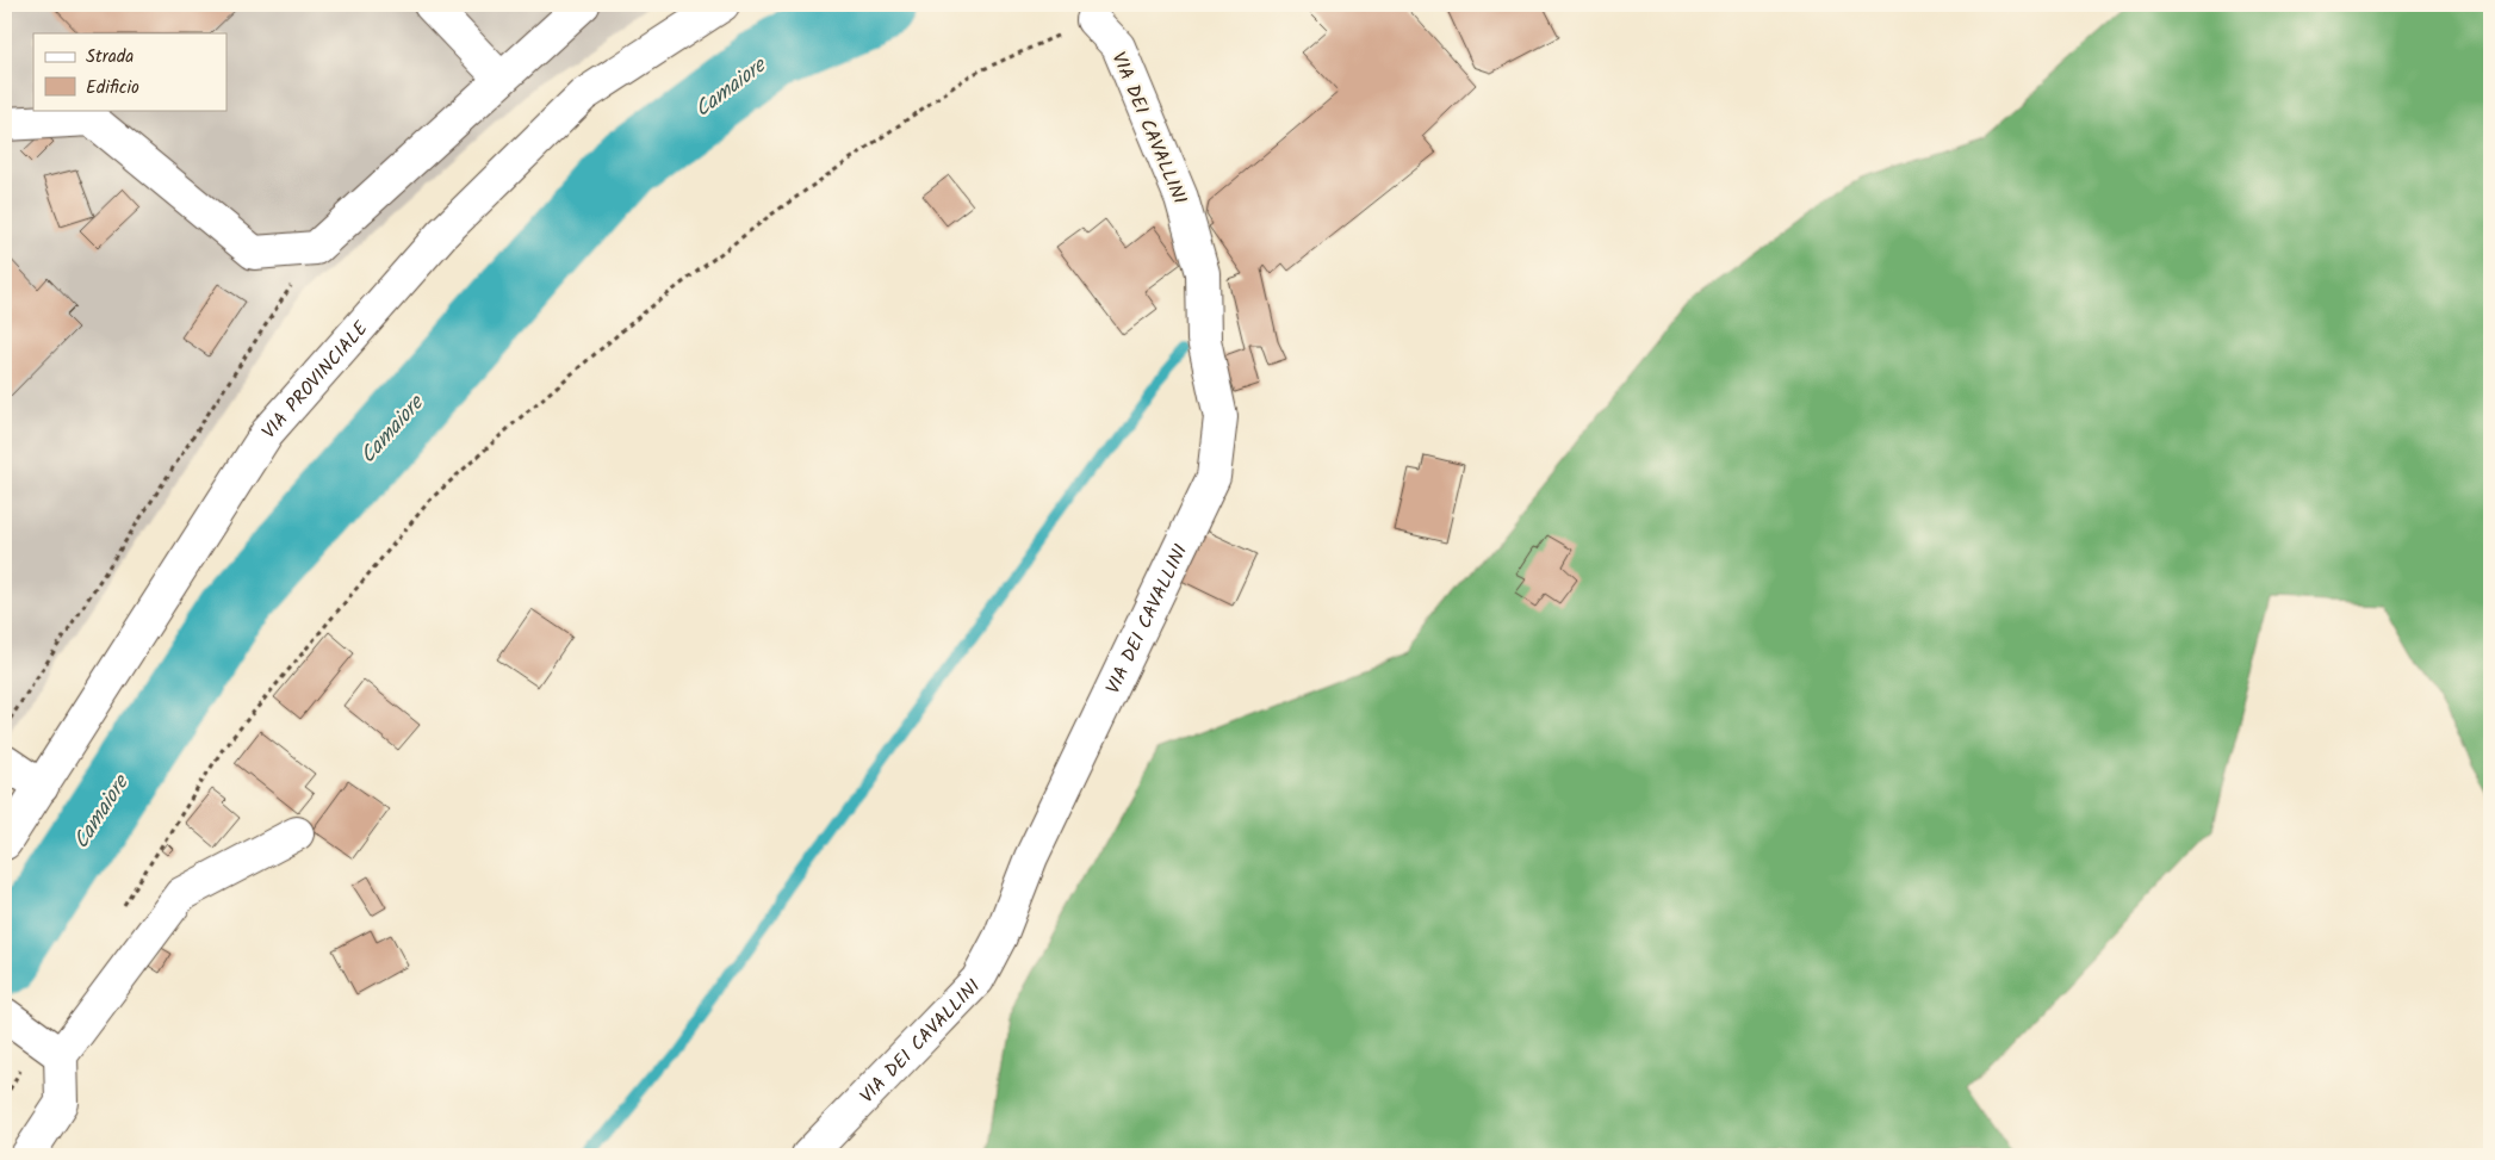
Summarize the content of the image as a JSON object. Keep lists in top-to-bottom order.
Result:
{
  "streets": {
    "street": ["VIA DEI CAVALLINI", "VIA PROVINCIALE"]
  },
  "water": ["Camaiore"],
  "legend": ["Strada", "Edificio"]
}
